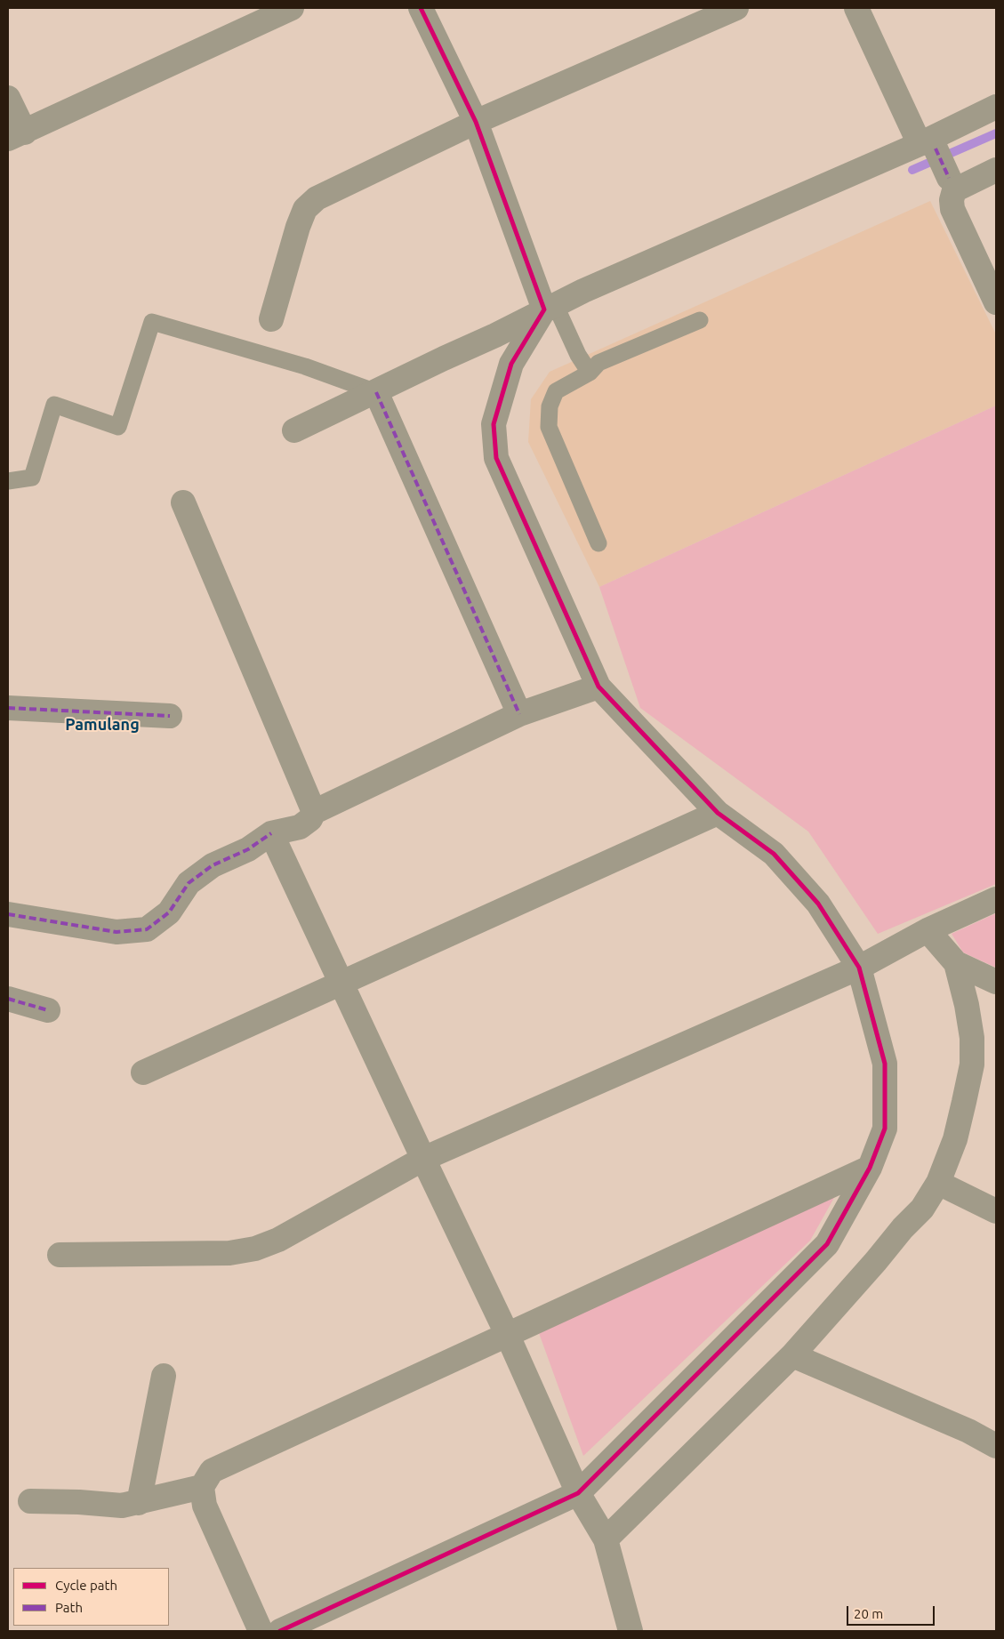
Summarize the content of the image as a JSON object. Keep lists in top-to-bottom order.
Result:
{
  "districts": ["Pamulang"],
  "legend": ["Cycle path", "Path"],
  "scale_bar": "20 m"
}
